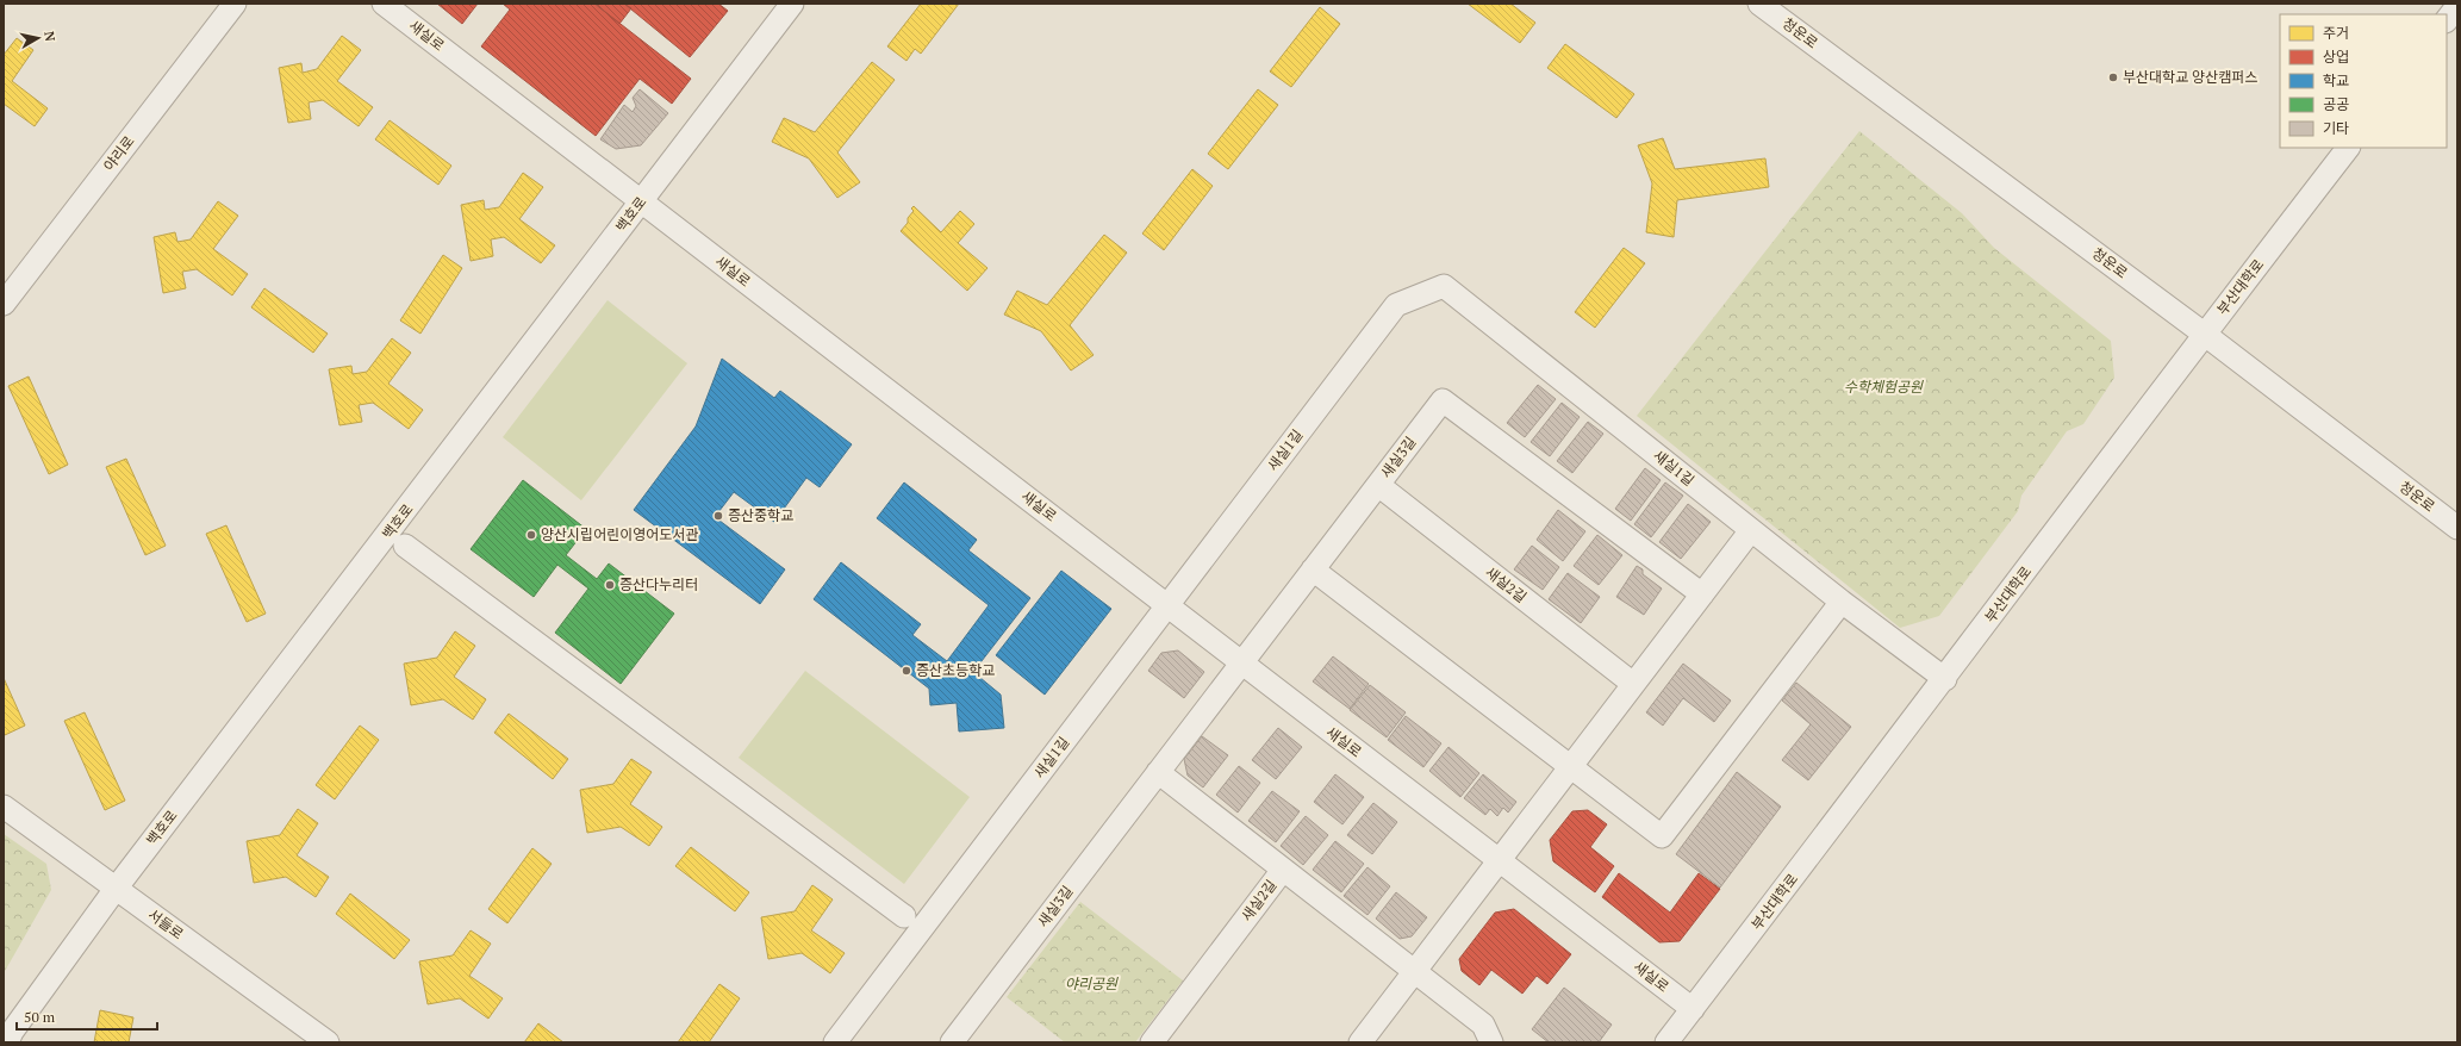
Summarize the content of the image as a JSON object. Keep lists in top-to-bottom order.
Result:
{
  "streets": {
    "street": [
      "청운로",
      "새실로",
      "야리로",
      "백호로",
      "부산대학로",
      "새실1길",
      "새실3길",
      "새실2길",
      "서들로"
    ]
  },
  "crossings": [
    ["청운로", "부산대학로"],
    ["새실로", "백호로"],
    ["새실로", "부산대학로"],
    ["새실로", "새실1길"],
    ["새실로", "새실3길"],
    ["백호로", "서들로"],
    ["부산대학로", "새실1길"],
    ["새실3길", "새실2길"]
  ],
  "parks": ["수학체험공원", "야리공원"],
  "places": [
    "부산대학교 양산캠퍼스",
    "증산중학교",
    "양산시립어린이영어도서관",
    "증산다누리터",
    "증산초등학교"
  ],
  "legend": [
    "주거",
    "상업",
    "학교",
    "공공",
    "기타"
  ],
  "scale_bar": "50 m",
  "north": "right"
}
